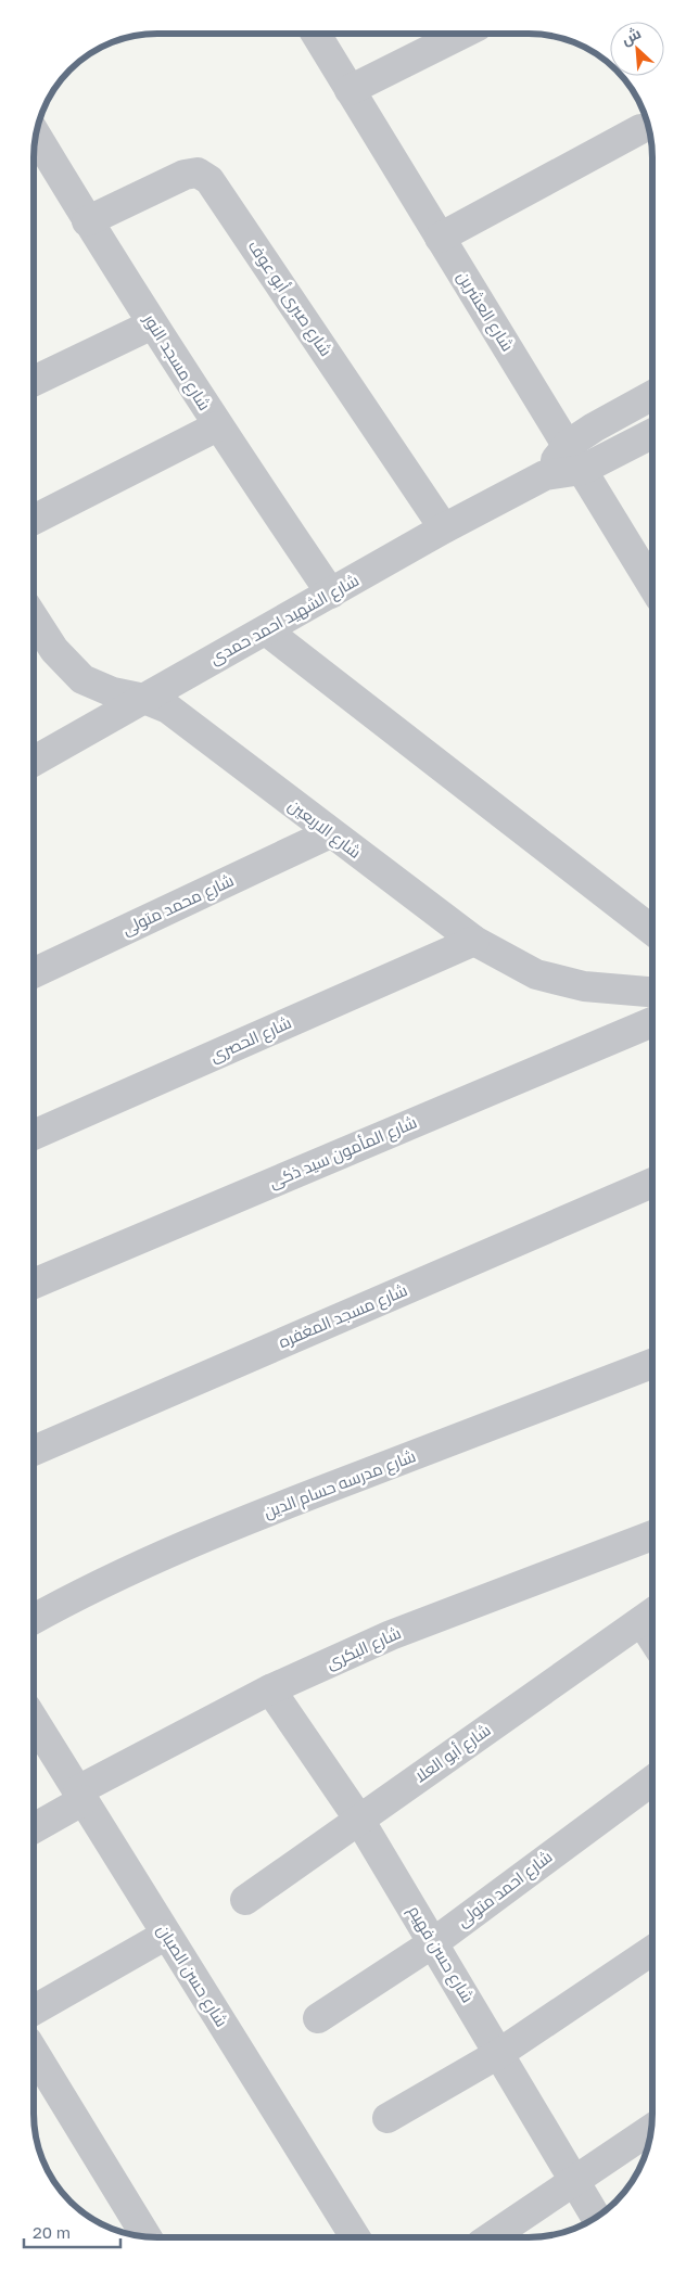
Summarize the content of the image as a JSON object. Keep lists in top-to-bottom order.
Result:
{
  "streets": {
    "street": [
      "شارع صبرى أبو عوف",
      "شارع العشرين",
      "شارع مسجد النور",
      "شارع الشهيد احمد حمدى",
      "شارع الاربعين",
      "شارع محمد متولى",
      "شارع الحصرى",
      "شارع المأمون سيد ذكى",
      "شارع مسجد المغفره",
      "شارع مدرسه حسام الدين",
      "شارع البكرى",
      "شارع أبو العلا",
      "شارع احمد متولى",
      "شارع حسن فهيم",
      "شارع حسن الصبان"
    ]
  },
  "crossings": [
    ["شارع صبرى أبو عوف", "شارع مسجد النور"],
    ["شارع صبرى أبو عوف", "شارع الشهيد احمد حمدى"],
    ["شارع العشرين", "شارع الشهيد احمد حمدى"],
    ["شارع مسجد النور", "شارع الشهيد احمد حمدى"],
    ["شارع الشهيد احمد حمدى", "شارع الاربعين"],
    ["شارع الاربعين", "شارع محمد متولى"],
    ["شارع الاربعين", "شارع الحصرى"],
    ["شارع البكرى", "شارع حسن فهيم"],
    ["شارع البكرى", "شارع حسن الصبان"],
    ["شارع أبو العلا", "شارع حسن فهيم"],
    ["شارع احمد متولى", "شارع حسن فهيم"]
  ],
  "scale_bar": "20 m",
  "north": "top left"
}
